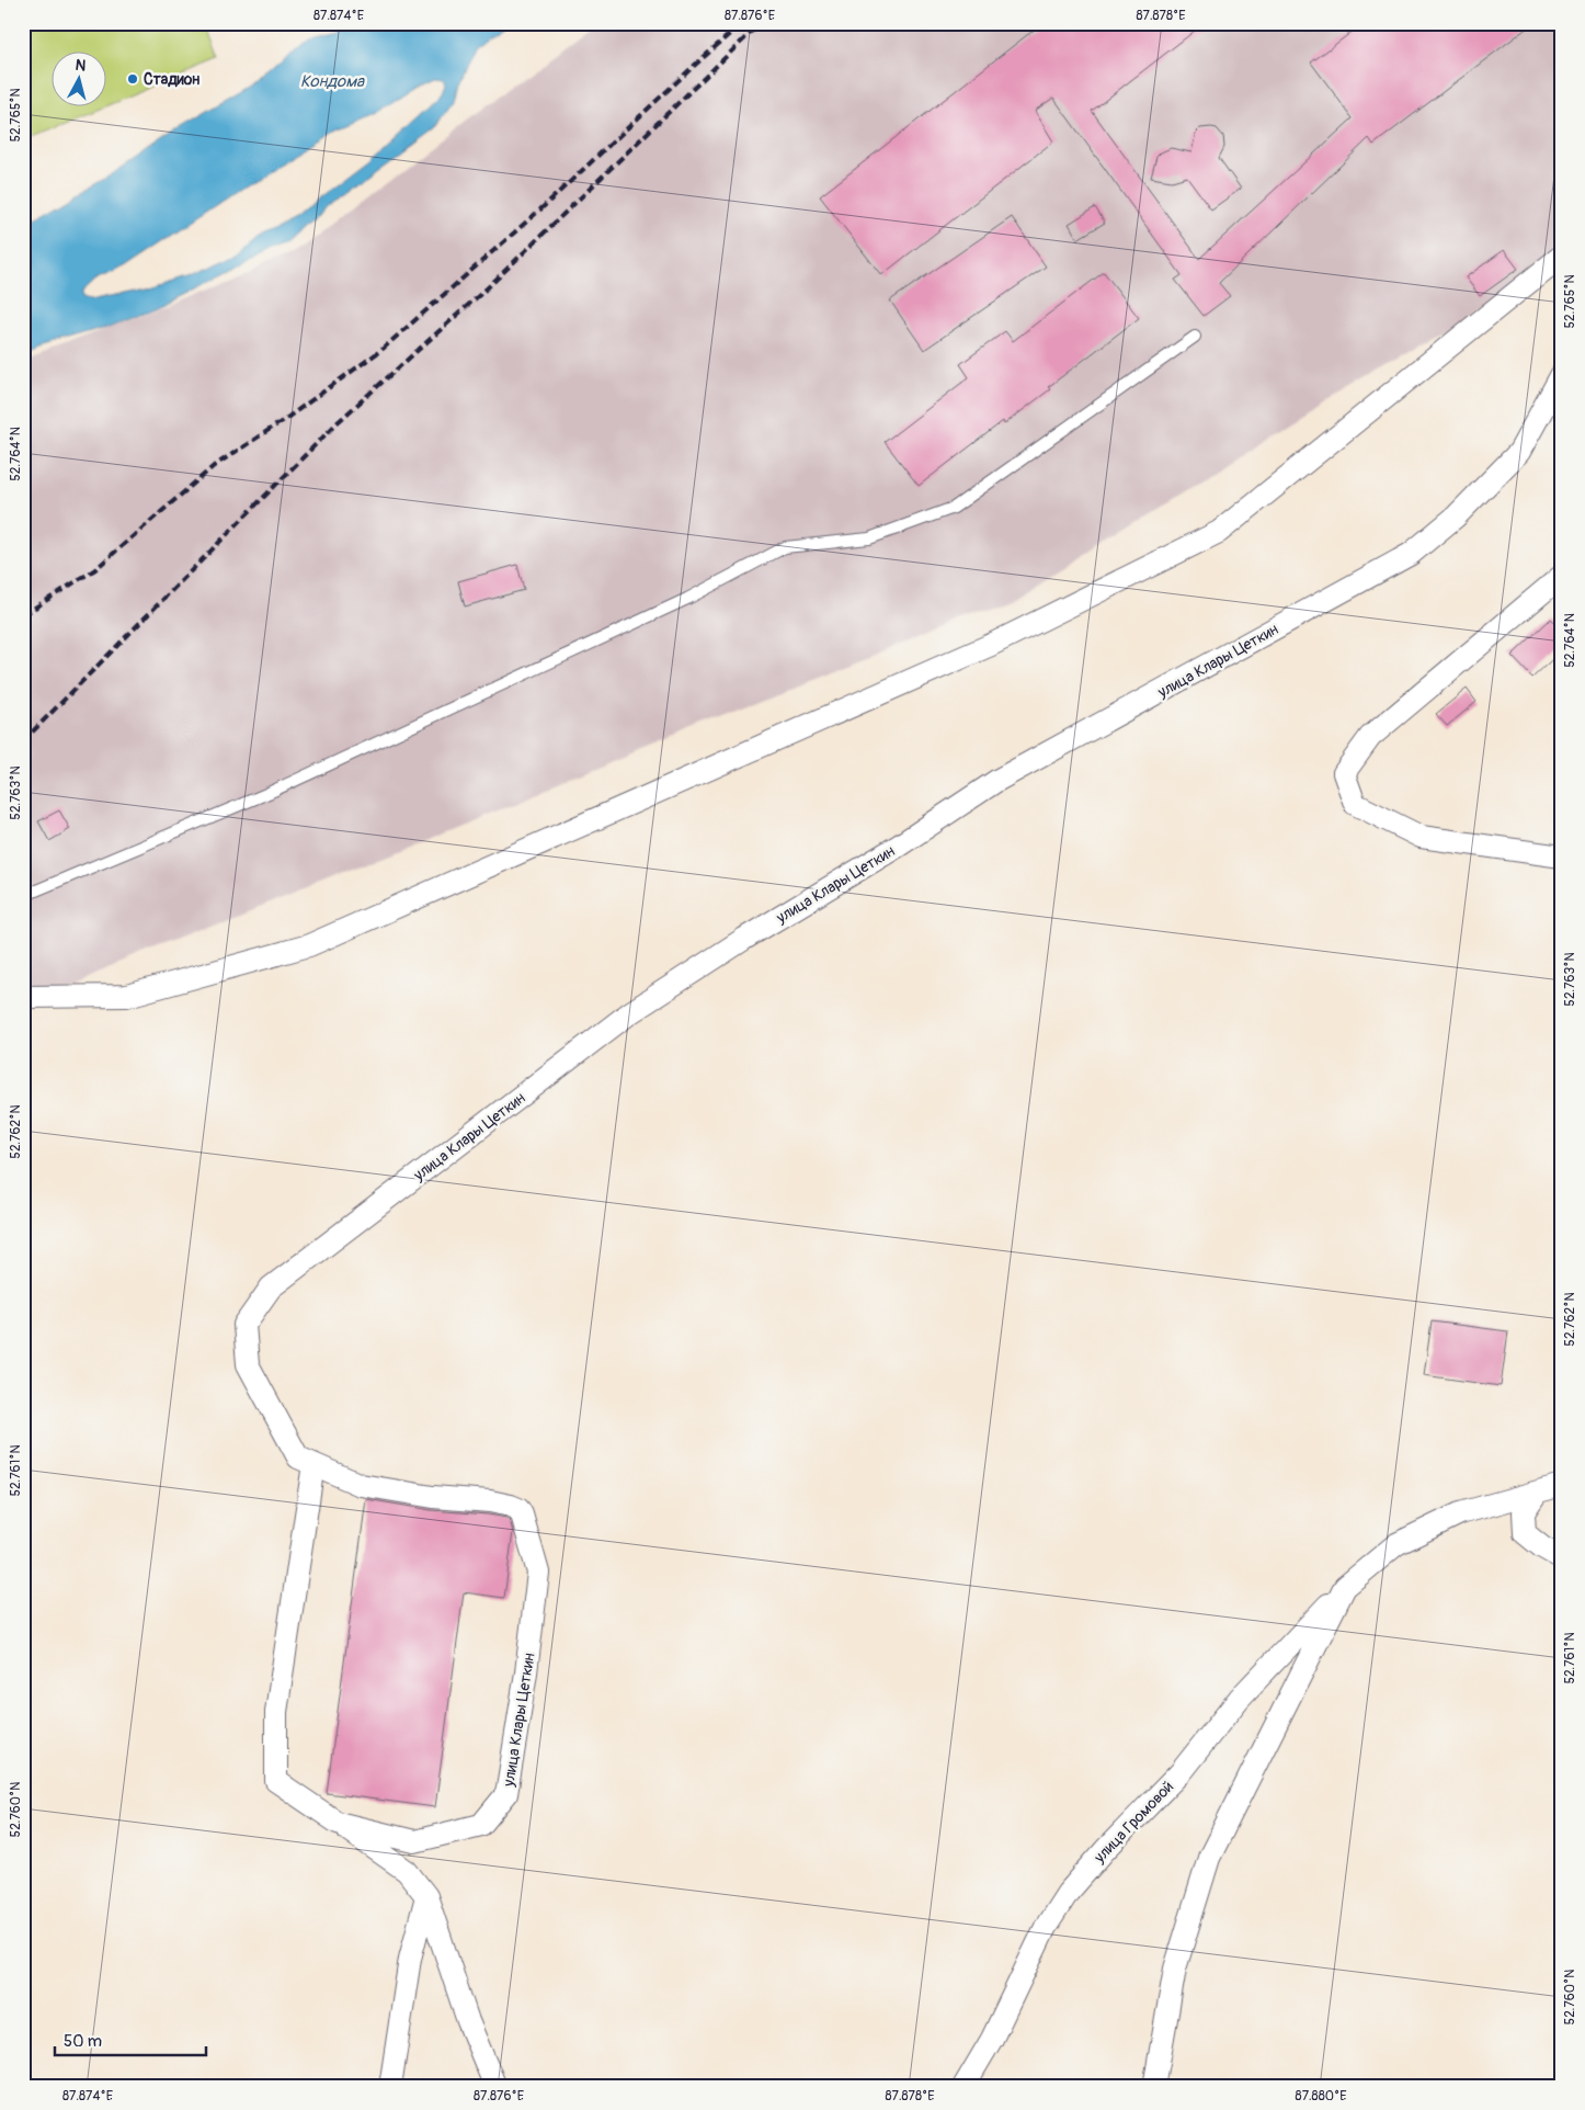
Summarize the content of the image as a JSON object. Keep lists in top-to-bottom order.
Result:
{
  "streets": {
    "street": ["улица Клары Цеткин", "улица Громовой"]
  },
  "water": ["Кондома"],
  "places": ["Стадион"],
  "scale_bar": "50 m",
  "north": "top",
  "coordinates": [
    "87.874°E",
    "87.876°E",
    "87.878°E",
    "52.765°N",
    "52.764°N",
    "52.763°N",
    "52.762°N",
    "52.761°N",
    "52.760°N",
    "87.880°E"
  ]
}
